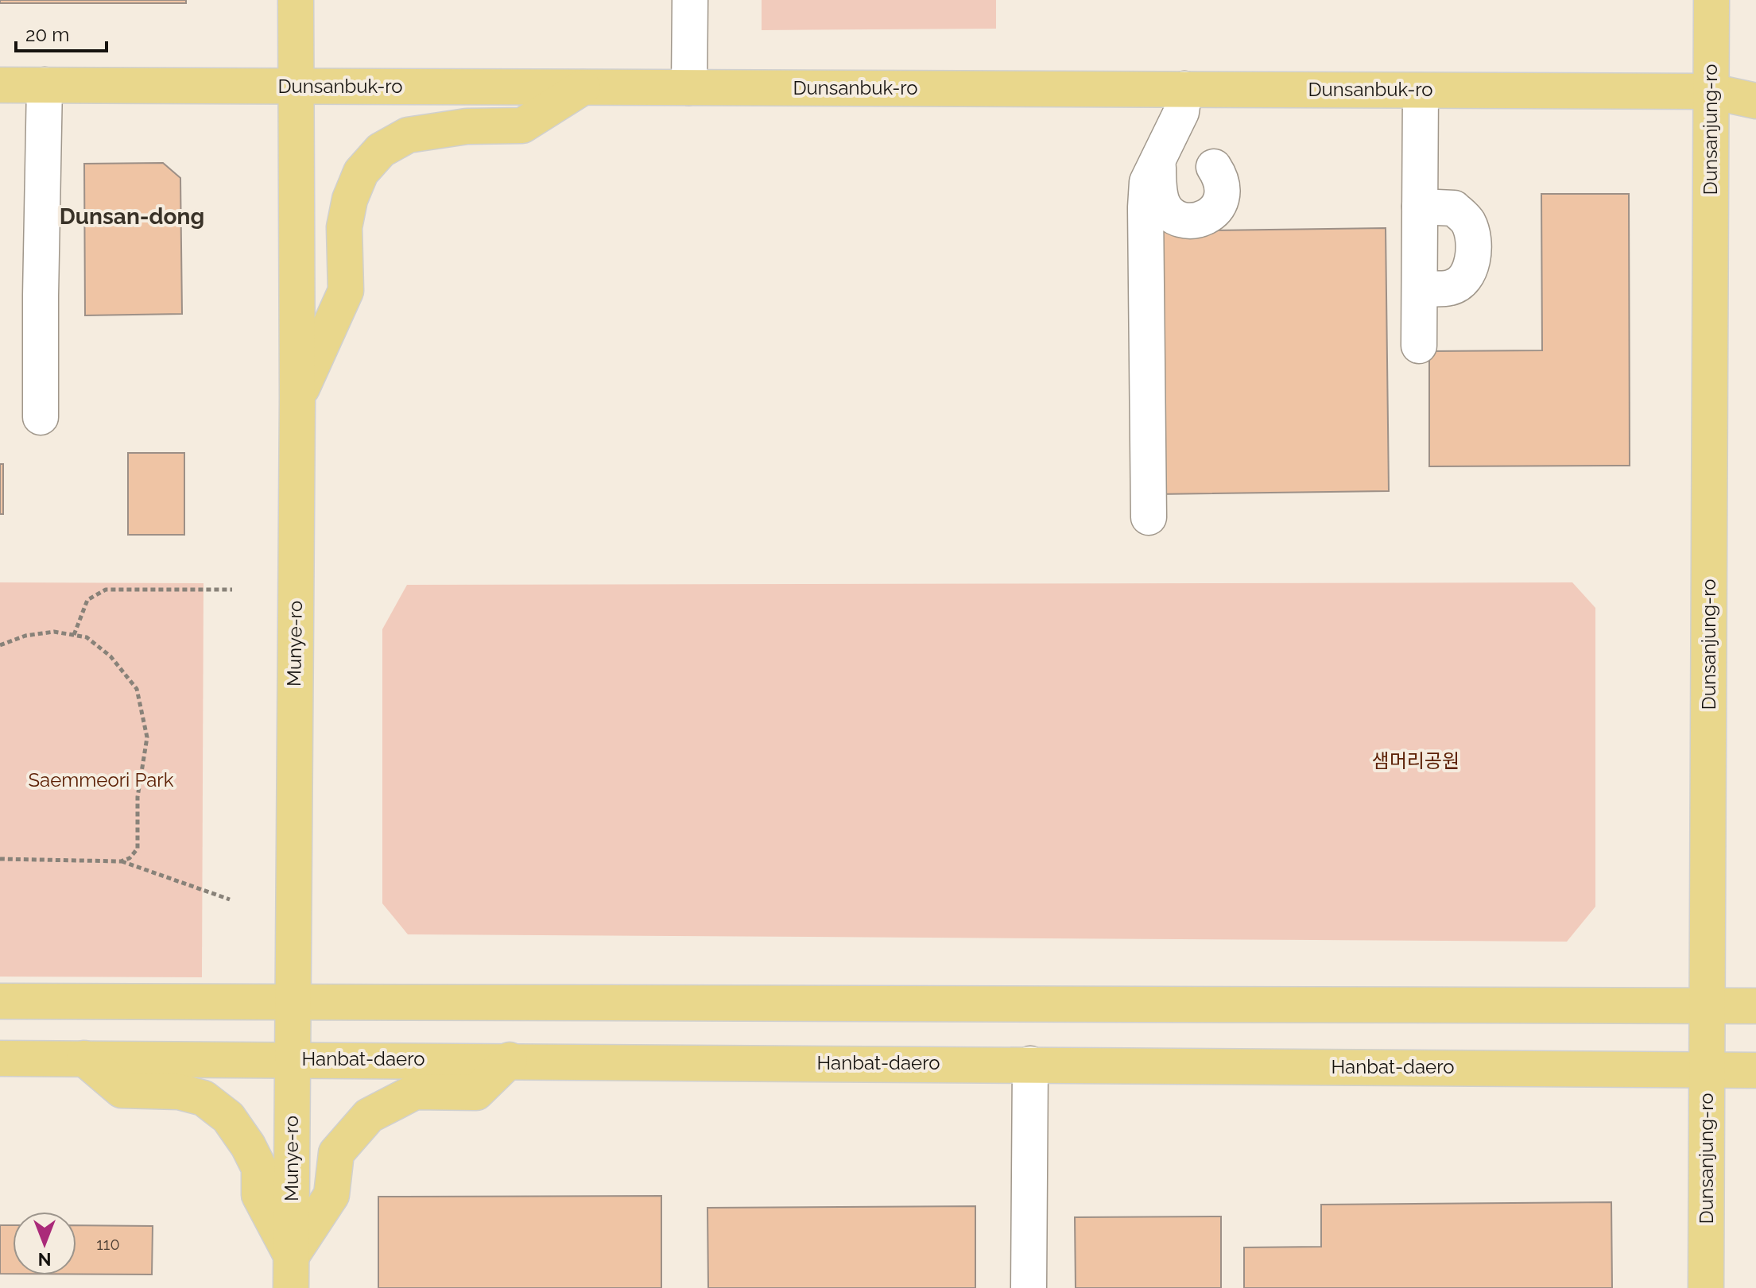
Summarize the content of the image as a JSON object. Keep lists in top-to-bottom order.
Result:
{
  "streets": {
    "main road": [
      "Dunsanbuk-ro",
      "Dunsanjung-ro",
      "Munye-ro",
      "Hanbat-daero"
    ]
  },
  "crossings": [
    ["Dunsanbuk-ro", "Dunsanjung-ro"],
    ["Dunsanbuk-ro", "Munye-ro"],
    ["Dunsanjung-ro", "Hanbat-daero"],
    ["Munye-ro", "Hanbat-daero"]
  ],
  "districts": ["Dunsan-dong"],
  "parks": ["샘머리공원", "Saemmeori Park"],
  "house_numbers": ["110"],
  "scale_bar": "20 m",
  "north": "bottom"
}
